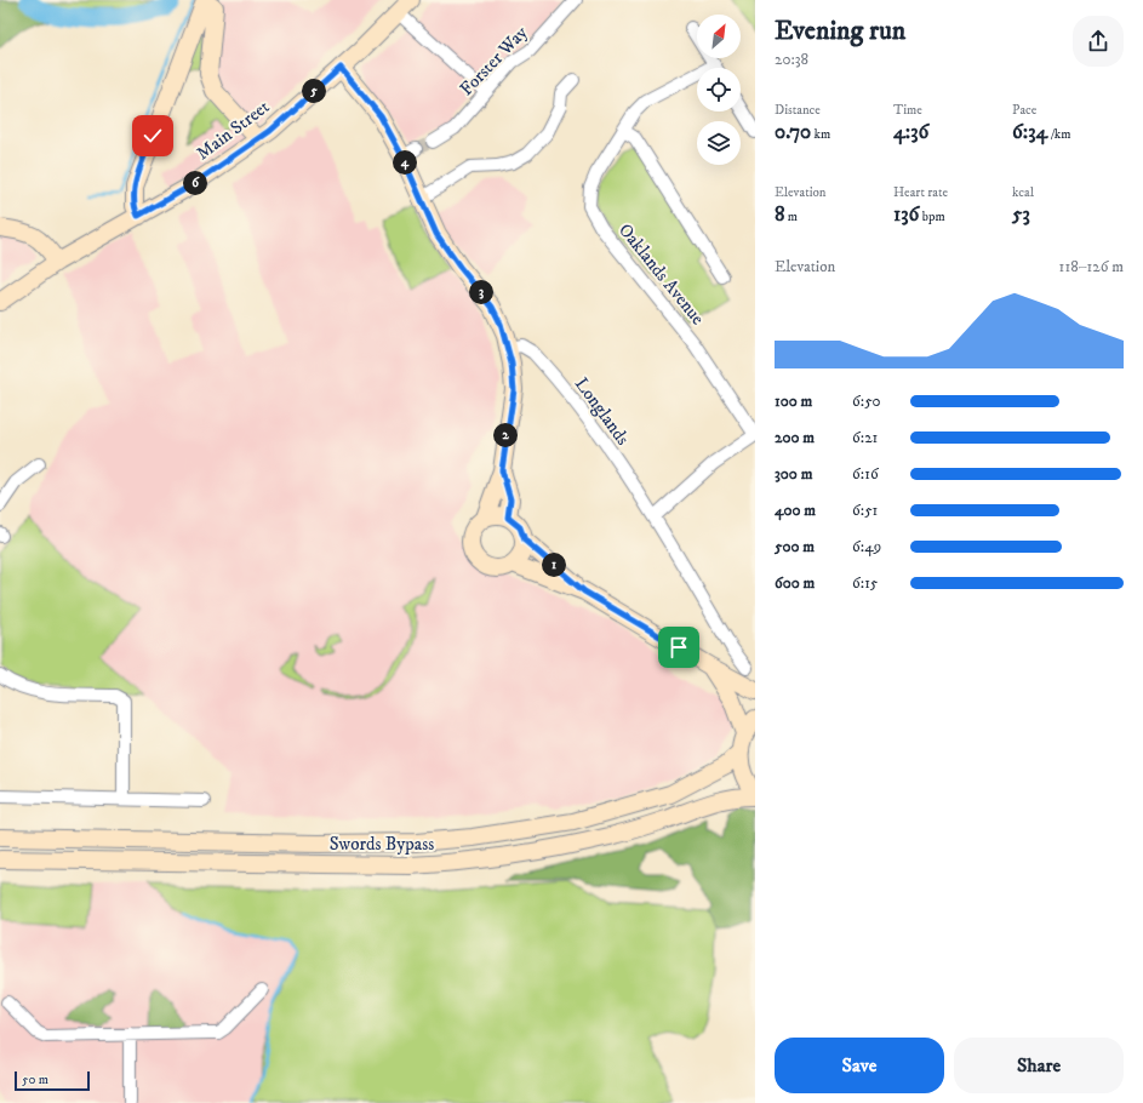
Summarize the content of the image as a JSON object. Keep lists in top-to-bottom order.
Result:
{
  "streets": {
    "main road": ["Main Street", "Swords Bypass"],
    "street": ["Forster Way", "Oaklands Avenue", "Longlands"]
  },
  "scale_bar": "50 m",
  "north": "top right",
  "page": {
    "heading": ["Evening run", "20:38"],
    "pins": [
      "5",
      "4",
      "6",
      "3",
      "2",
      "1"
    ],
    "stats": [
      ["Distance", "0.70 km"],
      ["Time", "4:36"],
      ["Pace", "6:34 /km"],
      ["Elevation", "8 m"],
      ["Heart rate", "136 bpm"],
      ["kcal", "53"]
    ],
    "chart": ["Elevation", "118–126 m"],
    "list": [
      {
        "name": "100 m",
        "note": "6:50"
      },
      {
        "name": "200 m",
        "note": "6:21"
      },
      {
        "name": "300 m",
        "note": "6:16"
      },
      {
        "name": "400 m",
        "note": "6:51"
      },
      {
        "name": "500 m",
        "note": "6:49"
      },
      {
        "name": "600 m",
        "note": "6:15"
      }
    ],
    "buttons": ["Save", "Share"],
    "scale": "50 m"
  }
}
